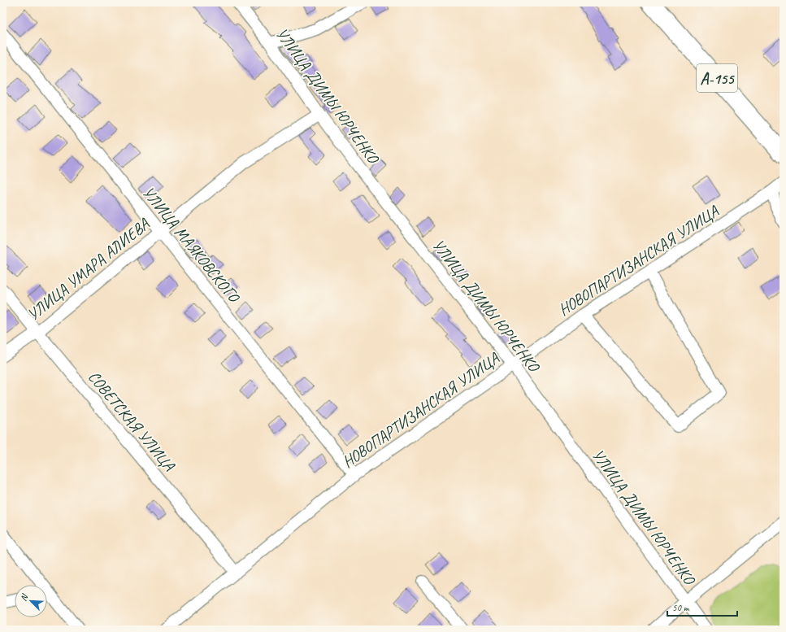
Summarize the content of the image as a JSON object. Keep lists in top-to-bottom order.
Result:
{
  "streets": {
    "main road": ["А-155"],
    "street": [
      "УЛИЦА ДИМЫ ЮРЧЕНКО",
      "УЛИЦА МАЯКОВСКОГО",
      "НОВОПАРТИЗАНСКАЯ УЛИЦА",
      "УЛИЦА УМАРА АЛИЕВА",
      "СОВЕТСКАЯ УЛИЦА"
    ]
  },
  "crossings": [
    ["УЛИЦА ДИМЫ ЮРЧЕНКО", "НОВОПАРТИЗАНСКАЯ УЛИЦА"],
    ["УЛИЦА ДИМЫ ЮРЧЕНКО", "УЛИЦА УМАРА АЛИЕВА"],
    ["УЛИЦА МАЯКОВСКОГО", "НОВОПАРТИЗАНСКАЯ УЛИЦА"],
    ["УЛИЦА МАЯКОВСКОГО", "УЛИЦА УМАРА АЛИЕВА"],
    ["НОВОПАРТИЗАНСКАЯ УЛИЦА", "СОВЕТСКАЯ УЛИЦА"],
    ["УЛИЦА УМАРА АЛИЕВА", "СОВЕТСКАЯ УЛИЦА"]
  ],
  "scale_bar": "50 m",
  "north": "top left"
}
